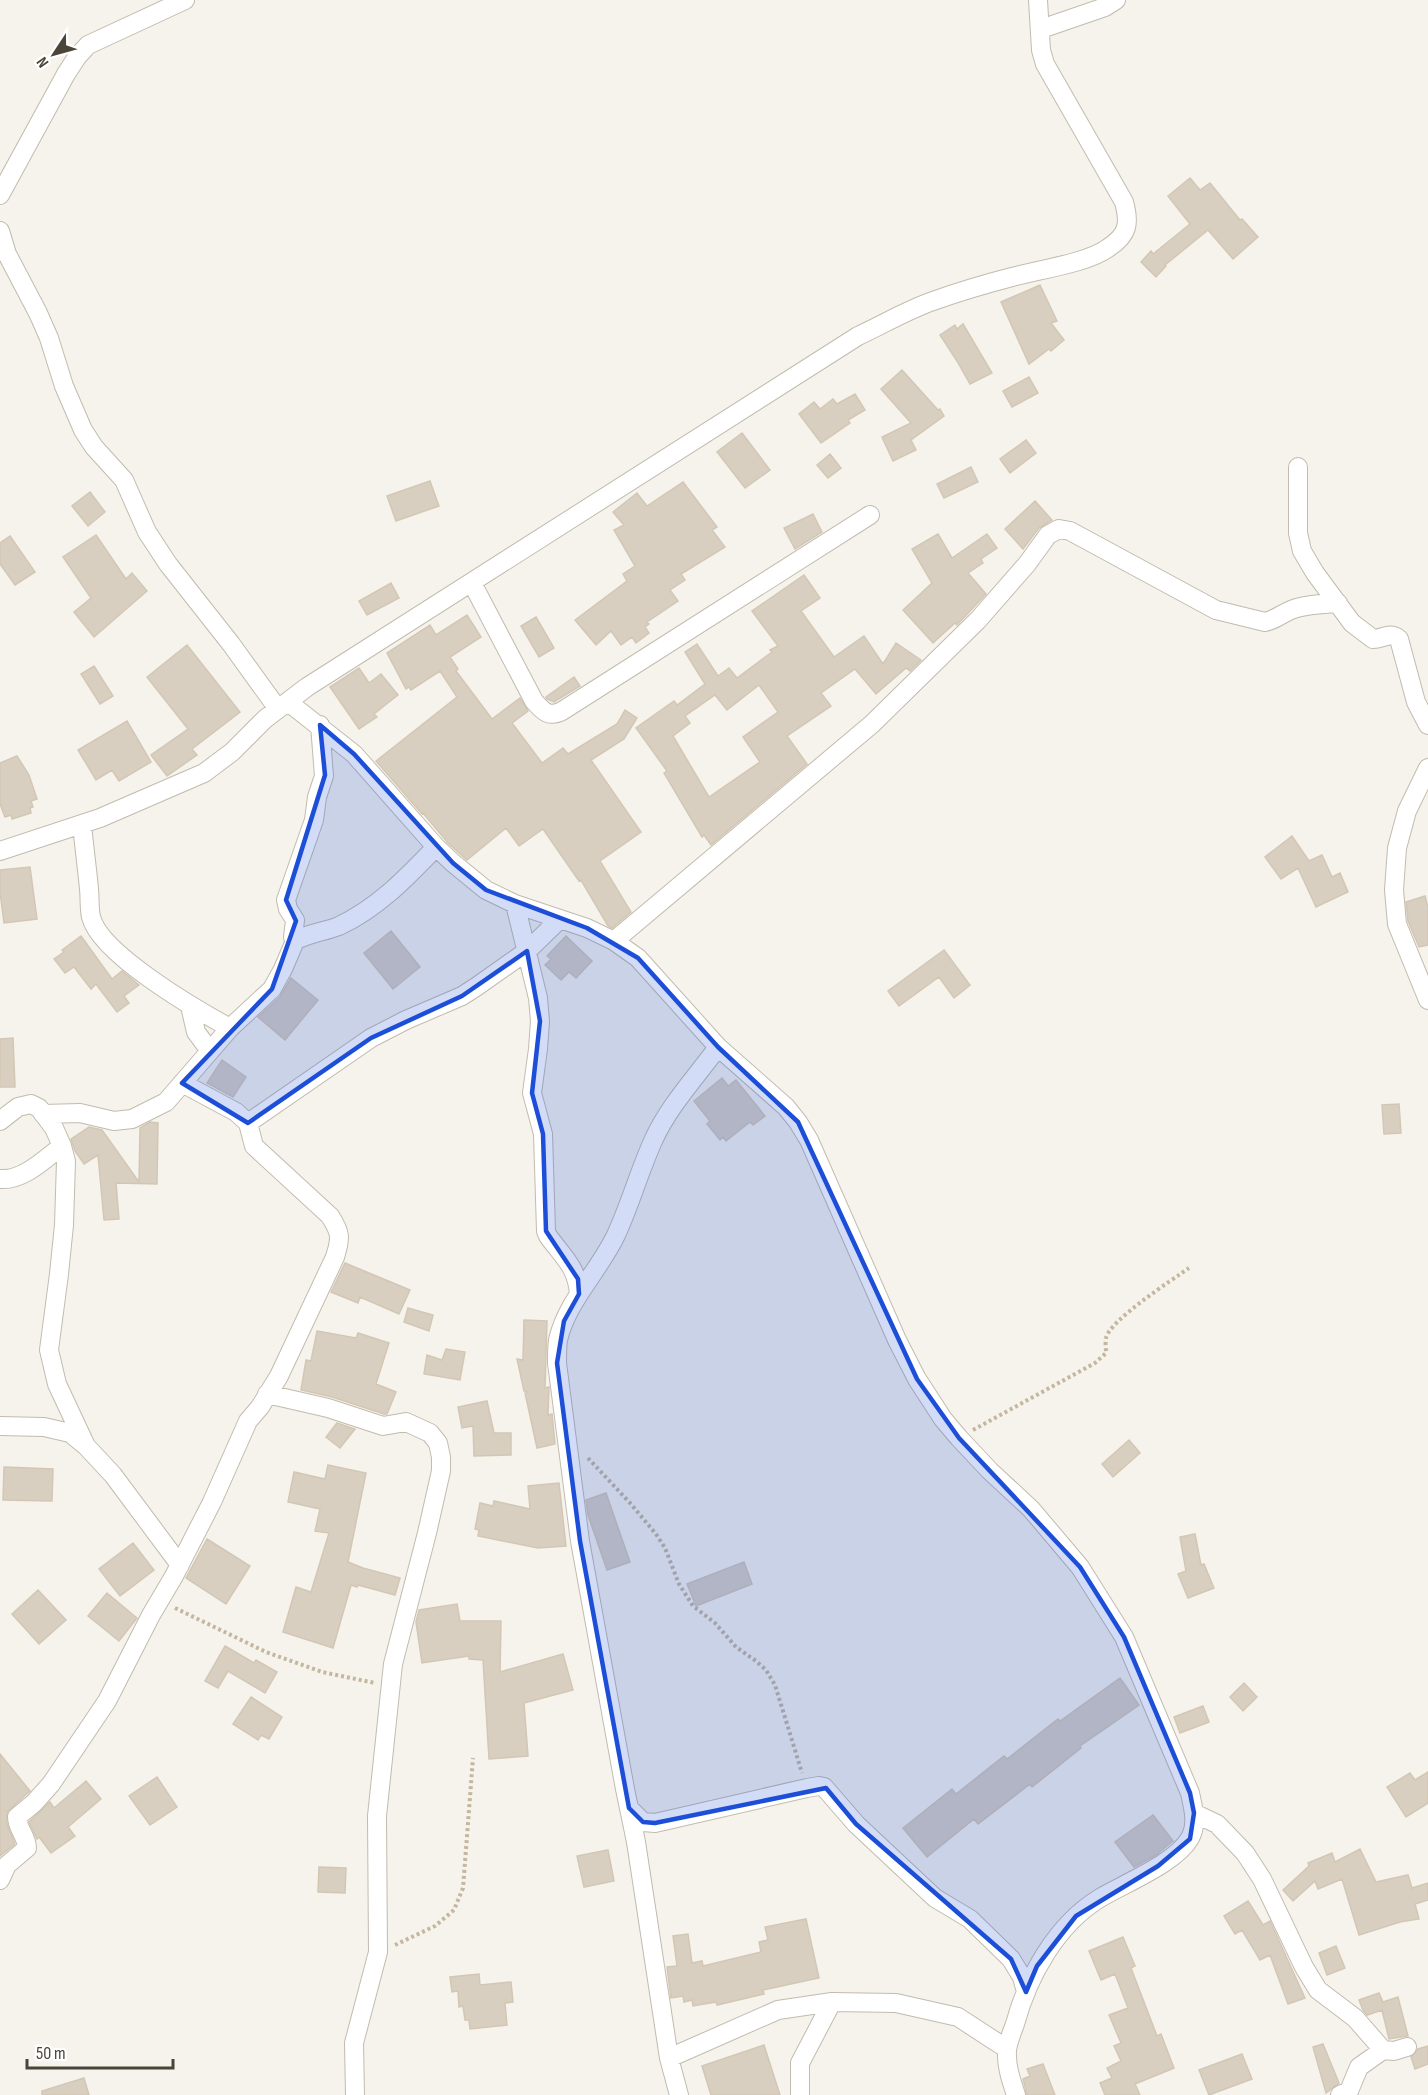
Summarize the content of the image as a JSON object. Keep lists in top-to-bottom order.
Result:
{
  "scale_bar": "50 m",
  "north": "bottom left"
}
